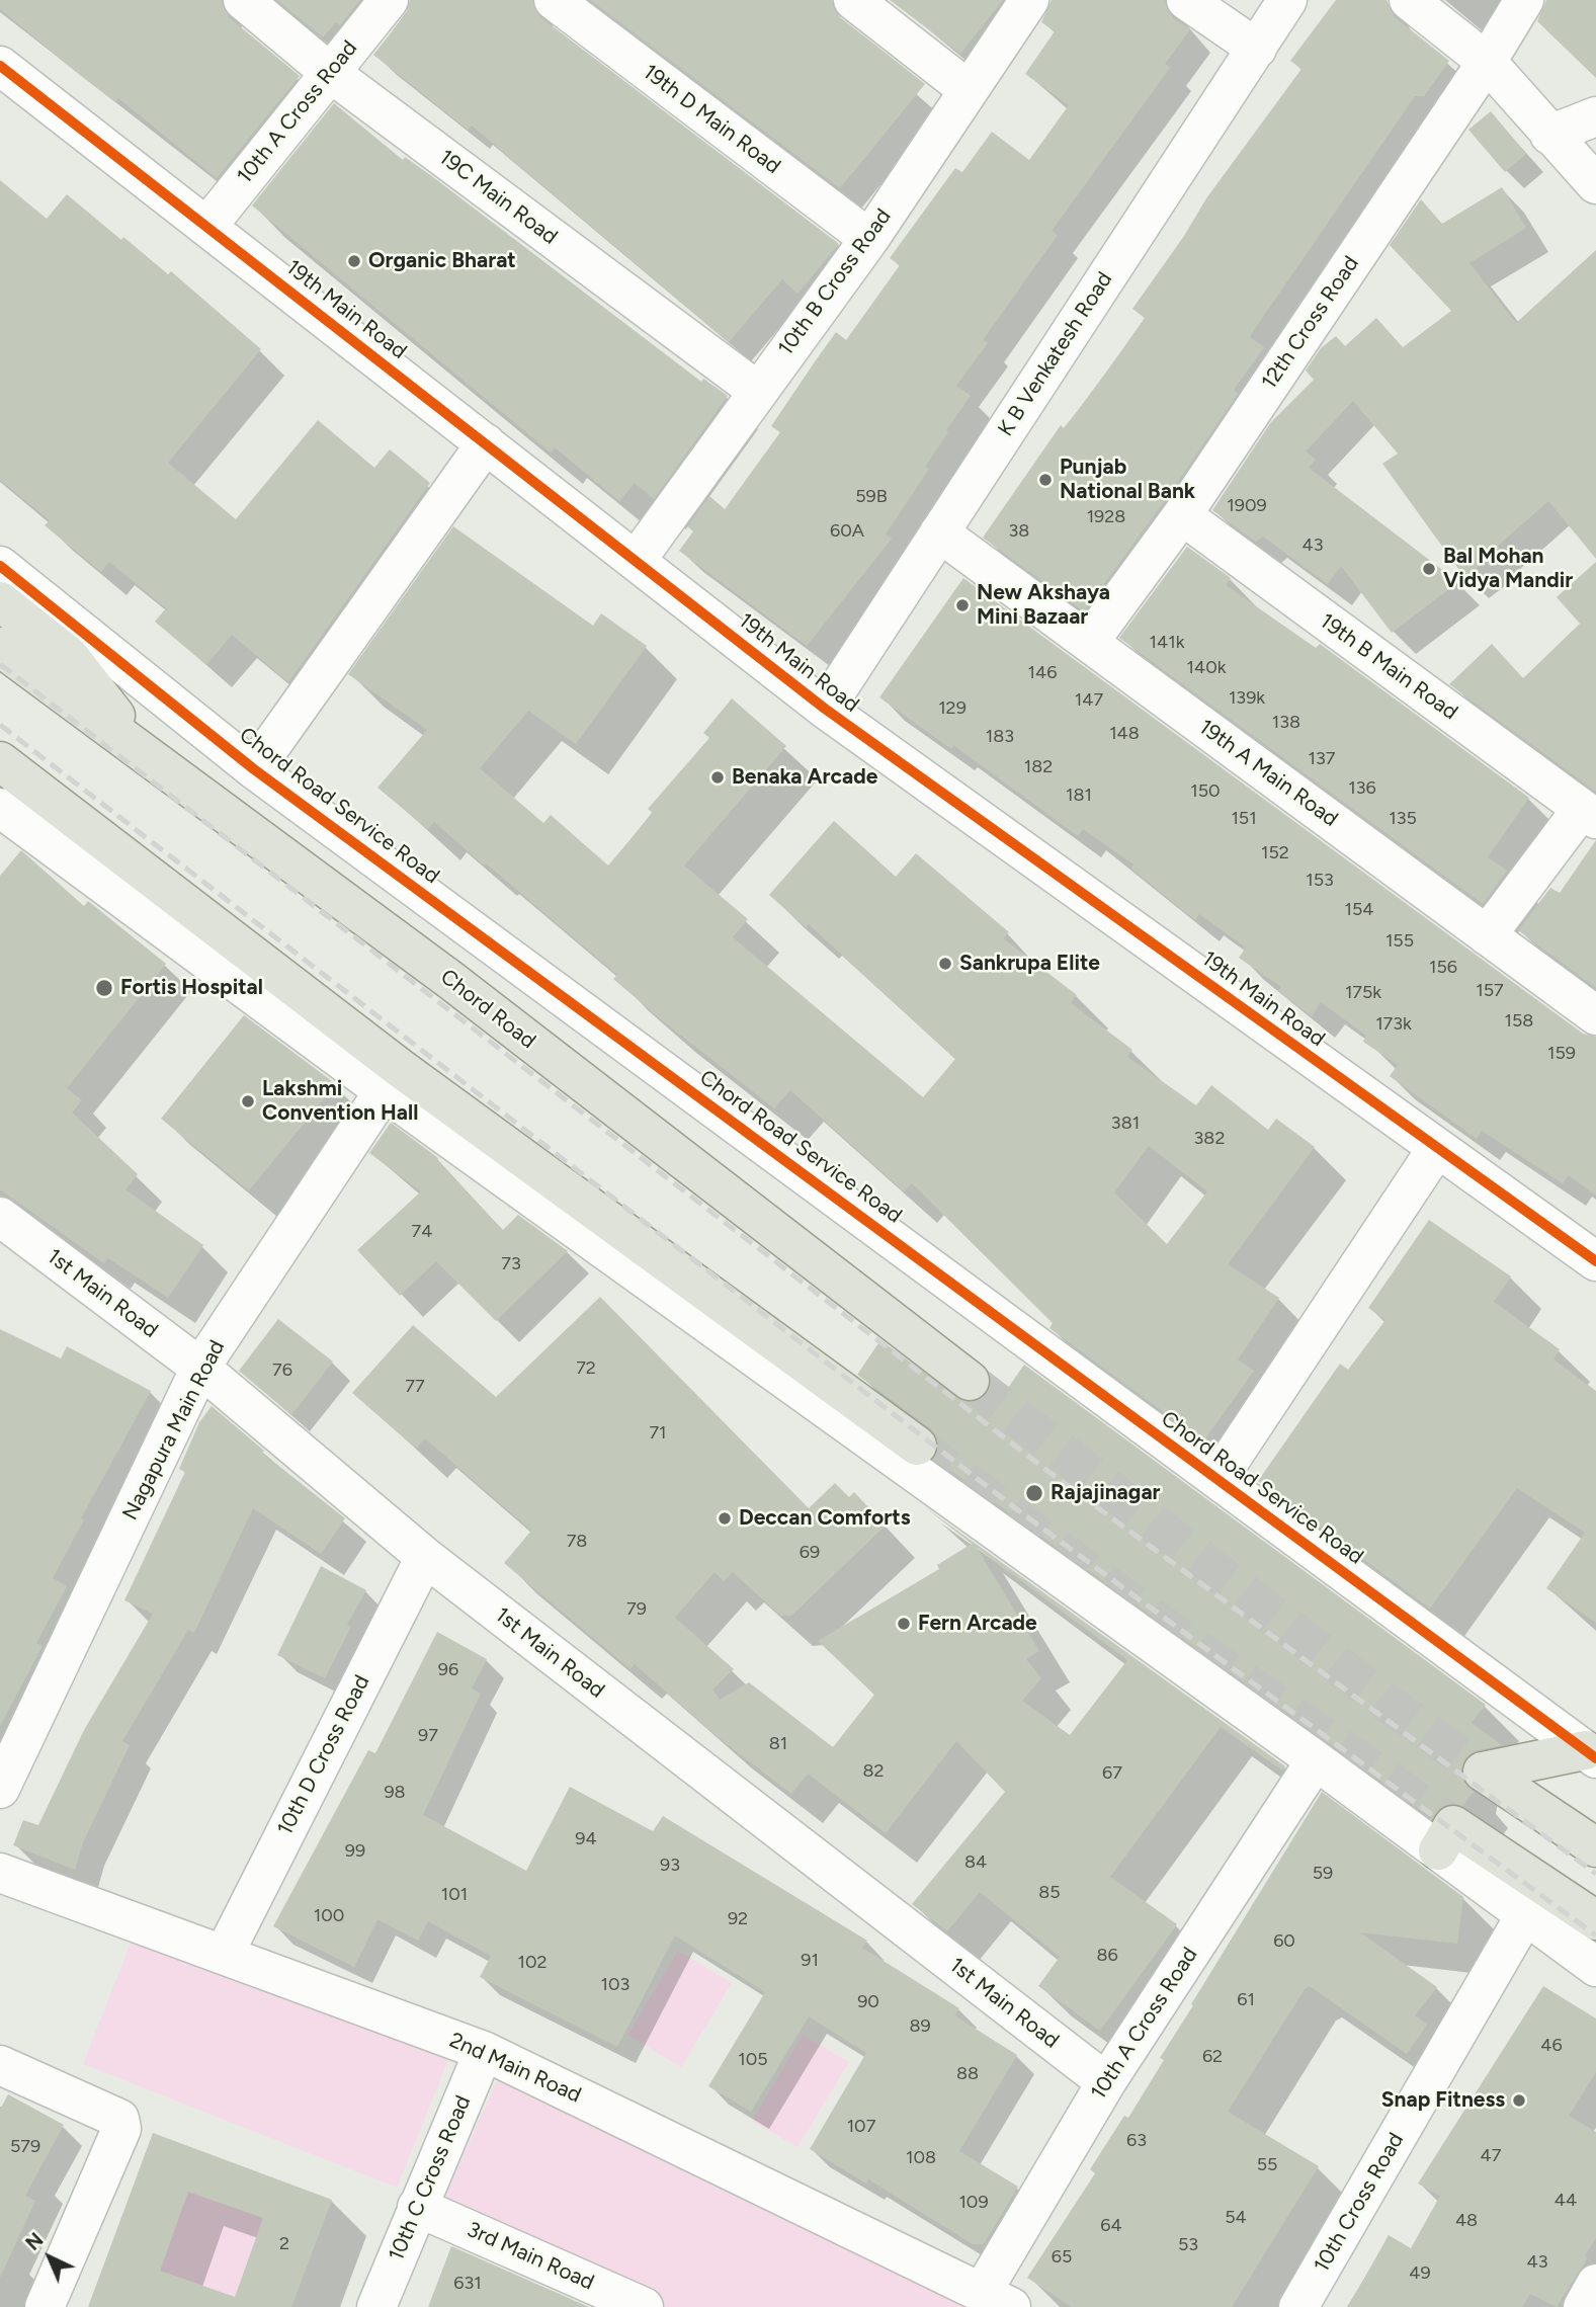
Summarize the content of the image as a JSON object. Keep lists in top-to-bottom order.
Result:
{
  "streets": {
    "main road": ["Chord Road"],
    "street": [
      "10th A Cross Road",
      "19th D Main Road",
      "19C Main Road",
      "10th B Cross Road",
      "19th Main Road",
      "12th Cross Road",
      "K B Venkatesh Road",
      "19th B Main Road",
      "19th A Main Road",
      "Chord Road Service Road",
      "1st Main Road",
      "Nagapura Main Road",
      "10th D Cross Road",
      "2nd Main Road",
      "10th C Cross Road",
      "10th Cross Road",
      "3rd Main Road"
    ]
  },
  "crossings": [
    ["10th A Cross Road", "19C Main Road"],
    ["10th A Cross Road", "19th Main Road"],
    ["10th A Cross Road", "1st Main Road"],
    ["10th A Cross Road", "2nd Main Road"],
    ["19th D Main Road", "10th B Cross Road"],
    ["19C Main Road", "10th B Cross Road"],
    ["10th B Cross Road", "19th Main Road"],
    ["19th Main Road", "K B Venkatesh Road"],
    ["12th Cross Road", "19th B Main Road"],
    ["12th Cross Road", "19th A Main Road"],
    ["K B Venkatesh Road", "19th A Main Road"],
    ["1st Main Road", "Nagapura Main Road"],
    ["1st Main Road", "10th D Cross Road"],
    ["10th D Cross Road", "2nd Main Road"],
    ["2nd Main Road", "10th C Cross Road"],
    ["10th C Cross Road", "3rd Main Road"]
  ],
  "places": [
    "Organic Bharat",
    "Punjab National Bank",
    "Bal Mohan Vidya Mandir",
    "New Akshaya Mini Bazaar",
    "Benaka Arcade",
    "Sankrupa Elite",
    "Fortis Hospital",
    "Lakshmi Convention Hall",
    "Rajajinagar",
    "Deccan Comforts",
    "Fern Arcade",
    "Snap Fitness"
  ],
  "house_numbers": [
    "59B",
    "1909",
    "1928",
    "60A",
    "38",
    "43",
    "141k",
    "140k",
    "146",
    "139k",
    "147",
    "129",
    "138",
    "148",
    "183",
    "137",
    "182",
    "136",
    "150",
    "181",
    "151",
    "135",
    "152",
    "153",
    "154",
    "155",
    "156",
    "157",
    "175k",
    "158",
    "173k",
    "159",
    "381",
    "382",
    "74",
    "73",
    "72",
    "76",
    "77",
    "71",
    "78",
    "69",
    "79",
    "96",
    "97",
    "81",
    "82",
    "67",
    "98",
    "94",
    "99",
    "84",
    "93",
    "59",
    "85",
    "101",
    "100",
    "92",
    "60",
    "86",
    "91",
    "102",
    "103",
    "61",
    "90",
    "89",
    "46",
    "62",
    "105",
    "88",
    "107",
    "63",
    "579",
    "47",
    "108",
    "55",
    "44",
    "109",
    "54",
    "48",
    "64",
    "2",
    "53",
    "65",
    "43",
    "49",
    "631"
  ],
  "north": "top left"
}
